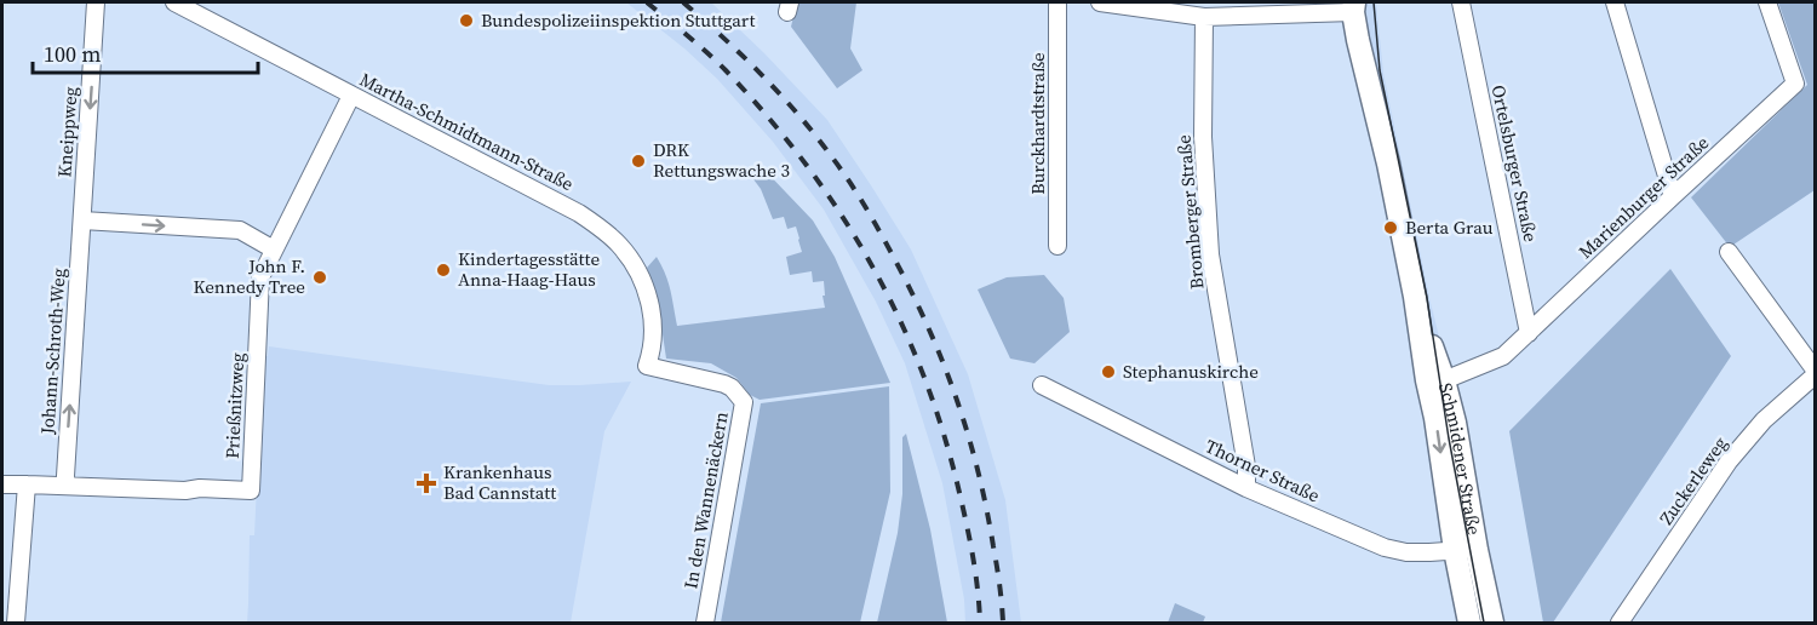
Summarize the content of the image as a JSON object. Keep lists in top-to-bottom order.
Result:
{
  "streets": {
    "main road": ["Schmidener Straße"],
    "street": [
      "Burckhardtstraße",
      "Kneippweg",
      "Martha-Schmidtmann-Straße",
      "Ortelsburger Straße",
      "Marienburger Straße",
      "Bromberger Straße",
      "Johann-Schroth-Weg",
      "Prießnitzweg",
      "Thorner Straße",
      "Zuckerleweg",
      "In den Wannenäckern"
    ]
  },
  "crossings": [
    ["Kneippweg", "Johann-Schroth-Weg"],
    ["Martha-Schmidtmann-Straße", "Prießnitzweg"],
    ["Martha-Schmidtmann-Straße", "In den Wannenäckern"],
    ["Ortelsburger Straße", "Marienburger Straße"],
    ["Marienburger Straße", "Schmidener Straße"],
    ["Bromberger Straße", "Thorner Straße"],
    ["Johann-Schroth-Weg", "Prießnitzweg"],
    ["Schmidener Straße", "Thorner Straße"]
  ],
  "one_way": ["Kneippweg", "Johann-Schroth-Weg"],
  "places": {
    "other": [
      "Bundespolizeiinspektion Stuttgart",
      "DRK Rettungswache 3",
      "Berta Grau",
      "Kindertagesstätte Anna-Haag-Haus",
      "John F. Kennedy Tree",
      "Stephanuskirche"
    ],
    "health": ["Krankenhaus Bad Cannstatt"]
  },
  "scale_bar": "100 m"
}
